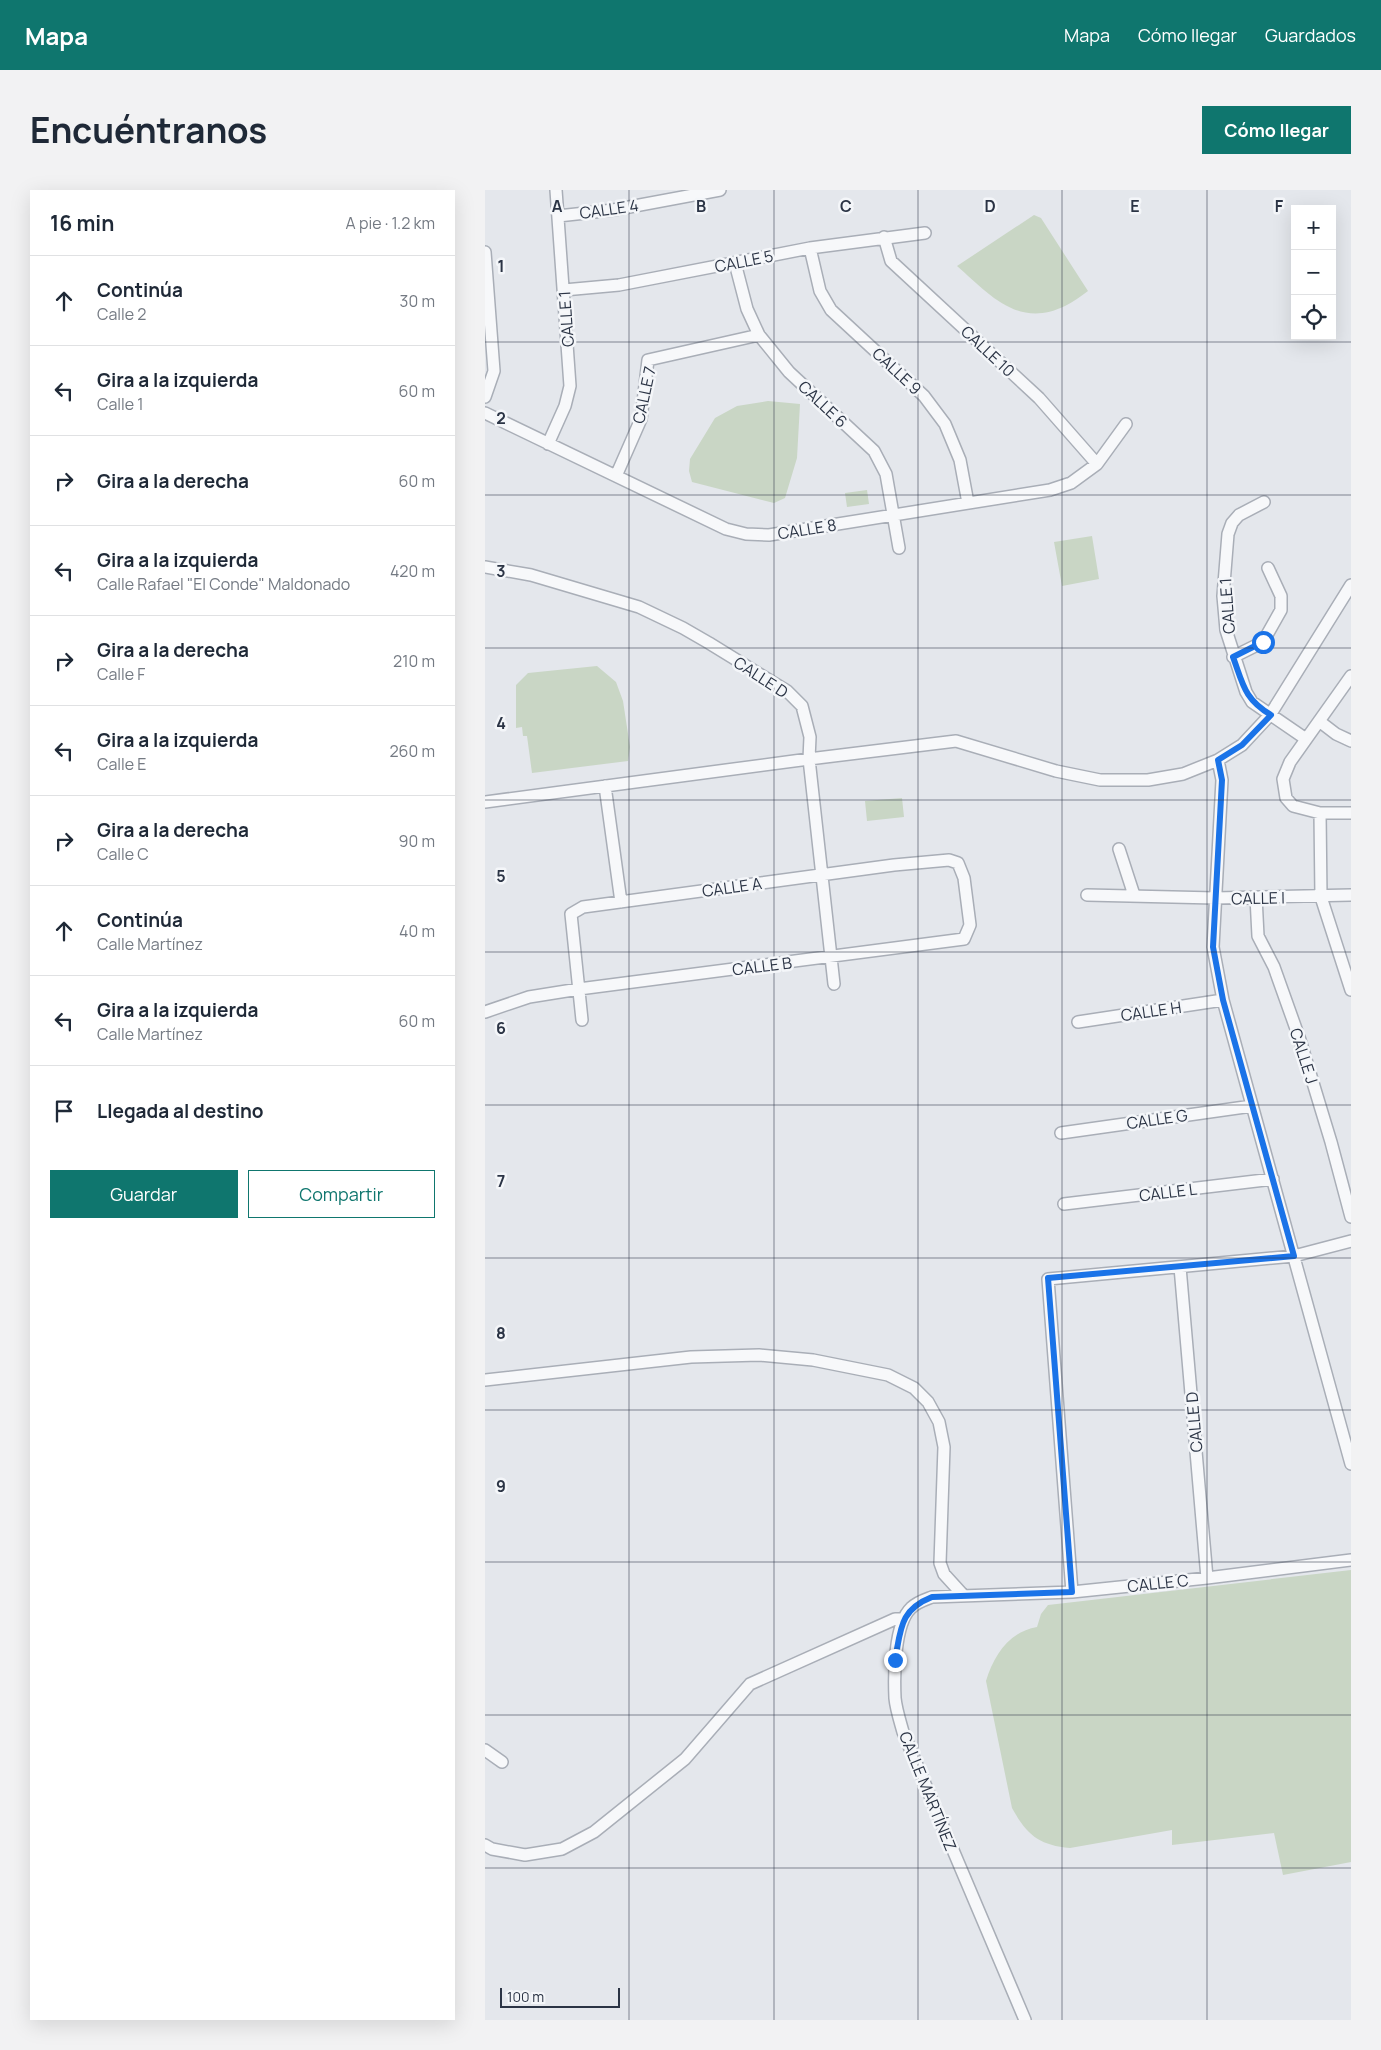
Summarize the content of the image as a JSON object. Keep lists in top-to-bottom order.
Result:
{
  "streets": {
    "street": [
      "CALLE 4",
      "CALLE 5",
      "CALLE 1",
      "CALLE 10",
      "CALLE 9",
      "CALLE 7",
      "CALLE 6",
      "CALLE 8",
      "CALLE D",
      "CALLE A",
      "CALLE I",
      "CALLE B",
      "CALLE H",
      "CALLE J",
      "CALLE G",
      "CALLE L",
      "CALLE C",
      "CALLE MARTÍNEZ"
    ]
  },
  "crossings": [
    ["CALLE 4", "CALLE 1"],
    ["CALLE 5", "CALLE 1"],
    ["CALLE 5", "CALLE 10"],
    ["CALLE 5", "CALLE 9"],
    ["CALLE 5", "CALLE 6"],
    ["CALLE 1", "CALLE 8"],
    ["CALLE 10", "CALLE 8"],
    ["CALLE 9", "CALLE 8"],
    ["CALLE 7", "CALLE 6"],
    ["CALLE 7", "CALLE 8"],
    ["CALLE 6", "CALLE 8"],
    ["CALLE D", "CALLE A"],
    ["CALLE D", "CALLE B"],
    ["CALLE D", "CALLE C"],
    ["CALLE A", "CALLE B"],
    ["CALLE I", "CALLE J"]
  ],
  "scale_bar": "100 m",
  "page": {
    "header": "Mapa",
    "nav": ["Mapa", "Cómo llegar", "Guardados"],
    "title": "Encuéntranos",
    "buttons": [
      "Cómo llegar",
      ["Guardar", "Compartir"]
    ],
    "heading": ["16 min", "A pie · 1.2 km"],
    "map_buttons": ["+", "−"],
    "list": [
      ["Continúa", "Calle 2", "30 m"],
      ["Gira a la izquierda", "Calle 1", "60 m"],
      ["Gira a la derecha", "60 m"],
      ["Gira a la izquierda", "Calle Rafael \"El Conde\" Maldonado", "420 m"],
      ["Gira a la derecha", "Calle F", "210 m"],
      ["Gira a la izquierda", "Calle E", "260 m"],
      ["Gira a la derecha", "Calle C", "90 m"],
      ["Continúa", "Calle Martínez", "40 m"],
      ["Gira a la izquierda", "Calle Martínez", "60 m"],
      "Llegada al destino"
    ],
    "scale": "100 m"
  },
  "grid": {
    "columns": [
      "A",
      "B",
      "C",
      "D",
      "E",
      "F"
    ],
    "rows": [
      "1",
      "2",
      "3",
      "4",
      "5",
      "6",
      "7",
      "8",
      "9"
    ]
  }
}
